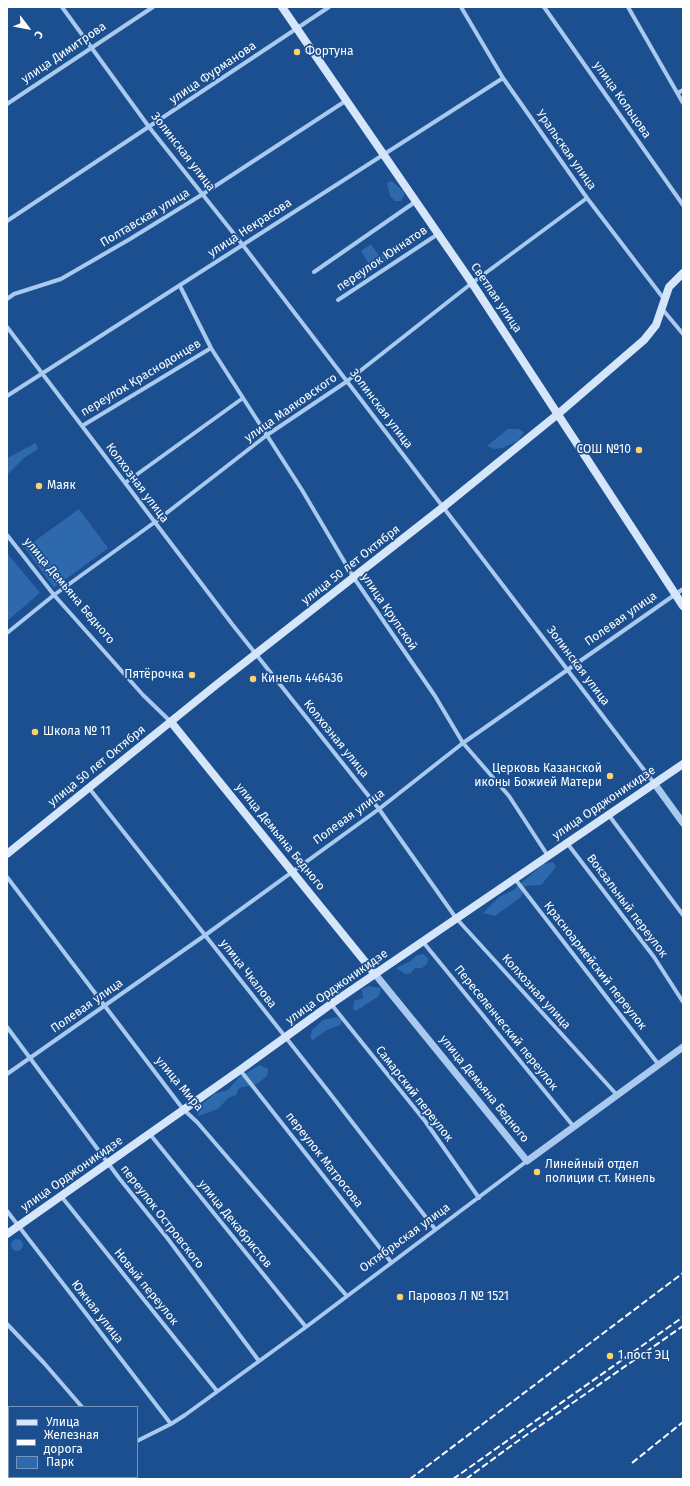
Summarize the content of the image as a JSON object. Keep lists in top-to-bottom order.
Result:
{
  "streets": {
    "main road": [
      "Светлая улица",
      "улица 50 лет Октября",
      "улица Демьяна Бедного",
      "улица Орджоникидзе"
    ],
    "street": [
      "улица Димитрова",
      "улица Фурманова",
      "улица Кольцова",
      "Уральская улица",
      "Золинская улица",
      "Полтавская улица",
      "улица Некрасова",
      "переулок Юннатов",
      "переулок Краснодонцев",
      "улица Маяковского",
      "Колхозная улица",
      "улица Крупской",
      "Полевая улица",
      "Вокзальный переулок",
      "Красноармейский переулок",
      "улица Чкалова",
      "Переселенческий переулок",
      "улица Мира",
      "Самарский переулок",
      "переулок Матросова",
      "переулок Островского",
      "улица Декабристов",
      "Октябрьская улица",
      "Новый переулок",
      "Южная улица"
    ]
  },
  "crossings": [
    ["улица Димитрова", "Золинская улица"],
    ["улица Фурманова", "Золинская улица"],
    ["улица Фурманова", "Светлая улица"],
    ["Уральская улица", "улица Некрасова"],
    ["Уральская улица", "улица Маяковского"],
    ["Уральская улица", "улица 50 лет Октября"],
    ["Золинская улица", "Полтавская улица"],
    ["Золинская улица", "улица Некрасова"],
    ["Золинская улица", "улица Маяковского"],
    ["Золинская улица", "улица 50 лет Октября"],
    ["Золинская улица", "Полевая улица"],
    ["Золинская улица", "улица Орджоникидзе"],
    ["Полтавская улица", "Светлая улица"],
    ["улица Некрасова", "Светлая улица"],
    ["улица Некрасова", "Колхозная улица"],
    ["улица Некрасова", "улица Крупской"],
    ["переулок Юннатов", "Светлая улица"],
    ["Светлая улица", "улица Маяковского"],
    ["Светлая улица", "улица 50 лет Октября"],
    ["Светлая улица", "Полевая улица"],
    ["переулок Краснодонцев", "Колхозная улица"],
    ["переулок Краснодонцев", "улица Крупской"],
    ["улица Маяковского", "Колхозная улица"],
    ["улица Маяковского", "улица Демьяна Бедного"],
    ["улица Маяковского", "улица Крупской"],
    ["Колхозная улица", "улица 50 лет Октября"],
    ["Колхозная улица", "Полевая улица"],
    ["Колхозная улица", "улица Орджоникидзе"],
    ["Колхозная улица", "Октябрьская улица"],
    ["улица 50 лет Октября", "улица Демьяна Бедного"],
    ["улица 50 лет Октября", "улица Крупской"],
    ["улица 50 лет Октября", "улица Чкалова"],
    ["улица Демьяна Бедного", "Полевая улица"],
    ["улица Демьяна Бедного", "улица Орджоникидзе"],
    ["улица Демьяна Бедного", "Октябрьская улица"],
    ["улица Крупской", "Полевая улица"],
    ["улица Крупской", "улица Орджоникидзе"],
    ["Полевая улица", "улица Чкалова"],
    ["Полевая улица", "улица Мира"],
    ["Полевая улица", "переулок Островского"],
    ["улица Орджоникидзе", "Вокзальный переулок"],
    ["улица Орджоникидзе", "Красноармейский переулок"],
    ["улица Орджоникидзе", "улица Чкалова"],
    ["улица Орджоникидзе", "Переселенческий переулок"],
    ["улица Орджоникидзе", "улица Мира"],
    ["улица Орджоникидзе", "Самарский переулок"],
    ["улица Орджоникидзе", "переулок Матросова"],
    ["улица Орджоникидзе", "переулок Островского"],
    ["улица Орджоникидзе", "улица Декабристов"],
    ["улица Орджоникидзе", "Новый переулок"],
    ["улица Орджоникидзе", "Южная улица"],
    ["Красноармейский переулок", "Октябрьская улица"],
    ["улица Чкалова", "Октябрьская улица"],
    ["Переселенческий переулок", "Октябрьская улица"],
    ["улица Мира", "Октябрьская улица"],
    ["Самарский переулок", "Октябрьская улица"],
    ["переулок Матросова", "Октябрьская улица"],
    ["переулок Островского", "Октябрьская улица"],
    ["улица Декабристов", "Октябрьская улица"],
    ["Октябрьская улица", "Новый переулок"],
    ["Октябрьская улица", "Южная улица"]
  ],
  "places": [
    "Фортуна",
    "СОШ №10",
    "Маяк",
    "Пятёрочка",
    "Кинель 446436",
    "Школа № 11",
    "Церковь Казанской иконы Божией Матери",
    "Линейный отдел полиции ст. Кинель",
    "Паровоз Л № 1521",
    "1 пост ЭЦ"
  ],
  "legend": ["Улица", "Железная дорога", "Парк"],
  "north": "bottom right"
}
